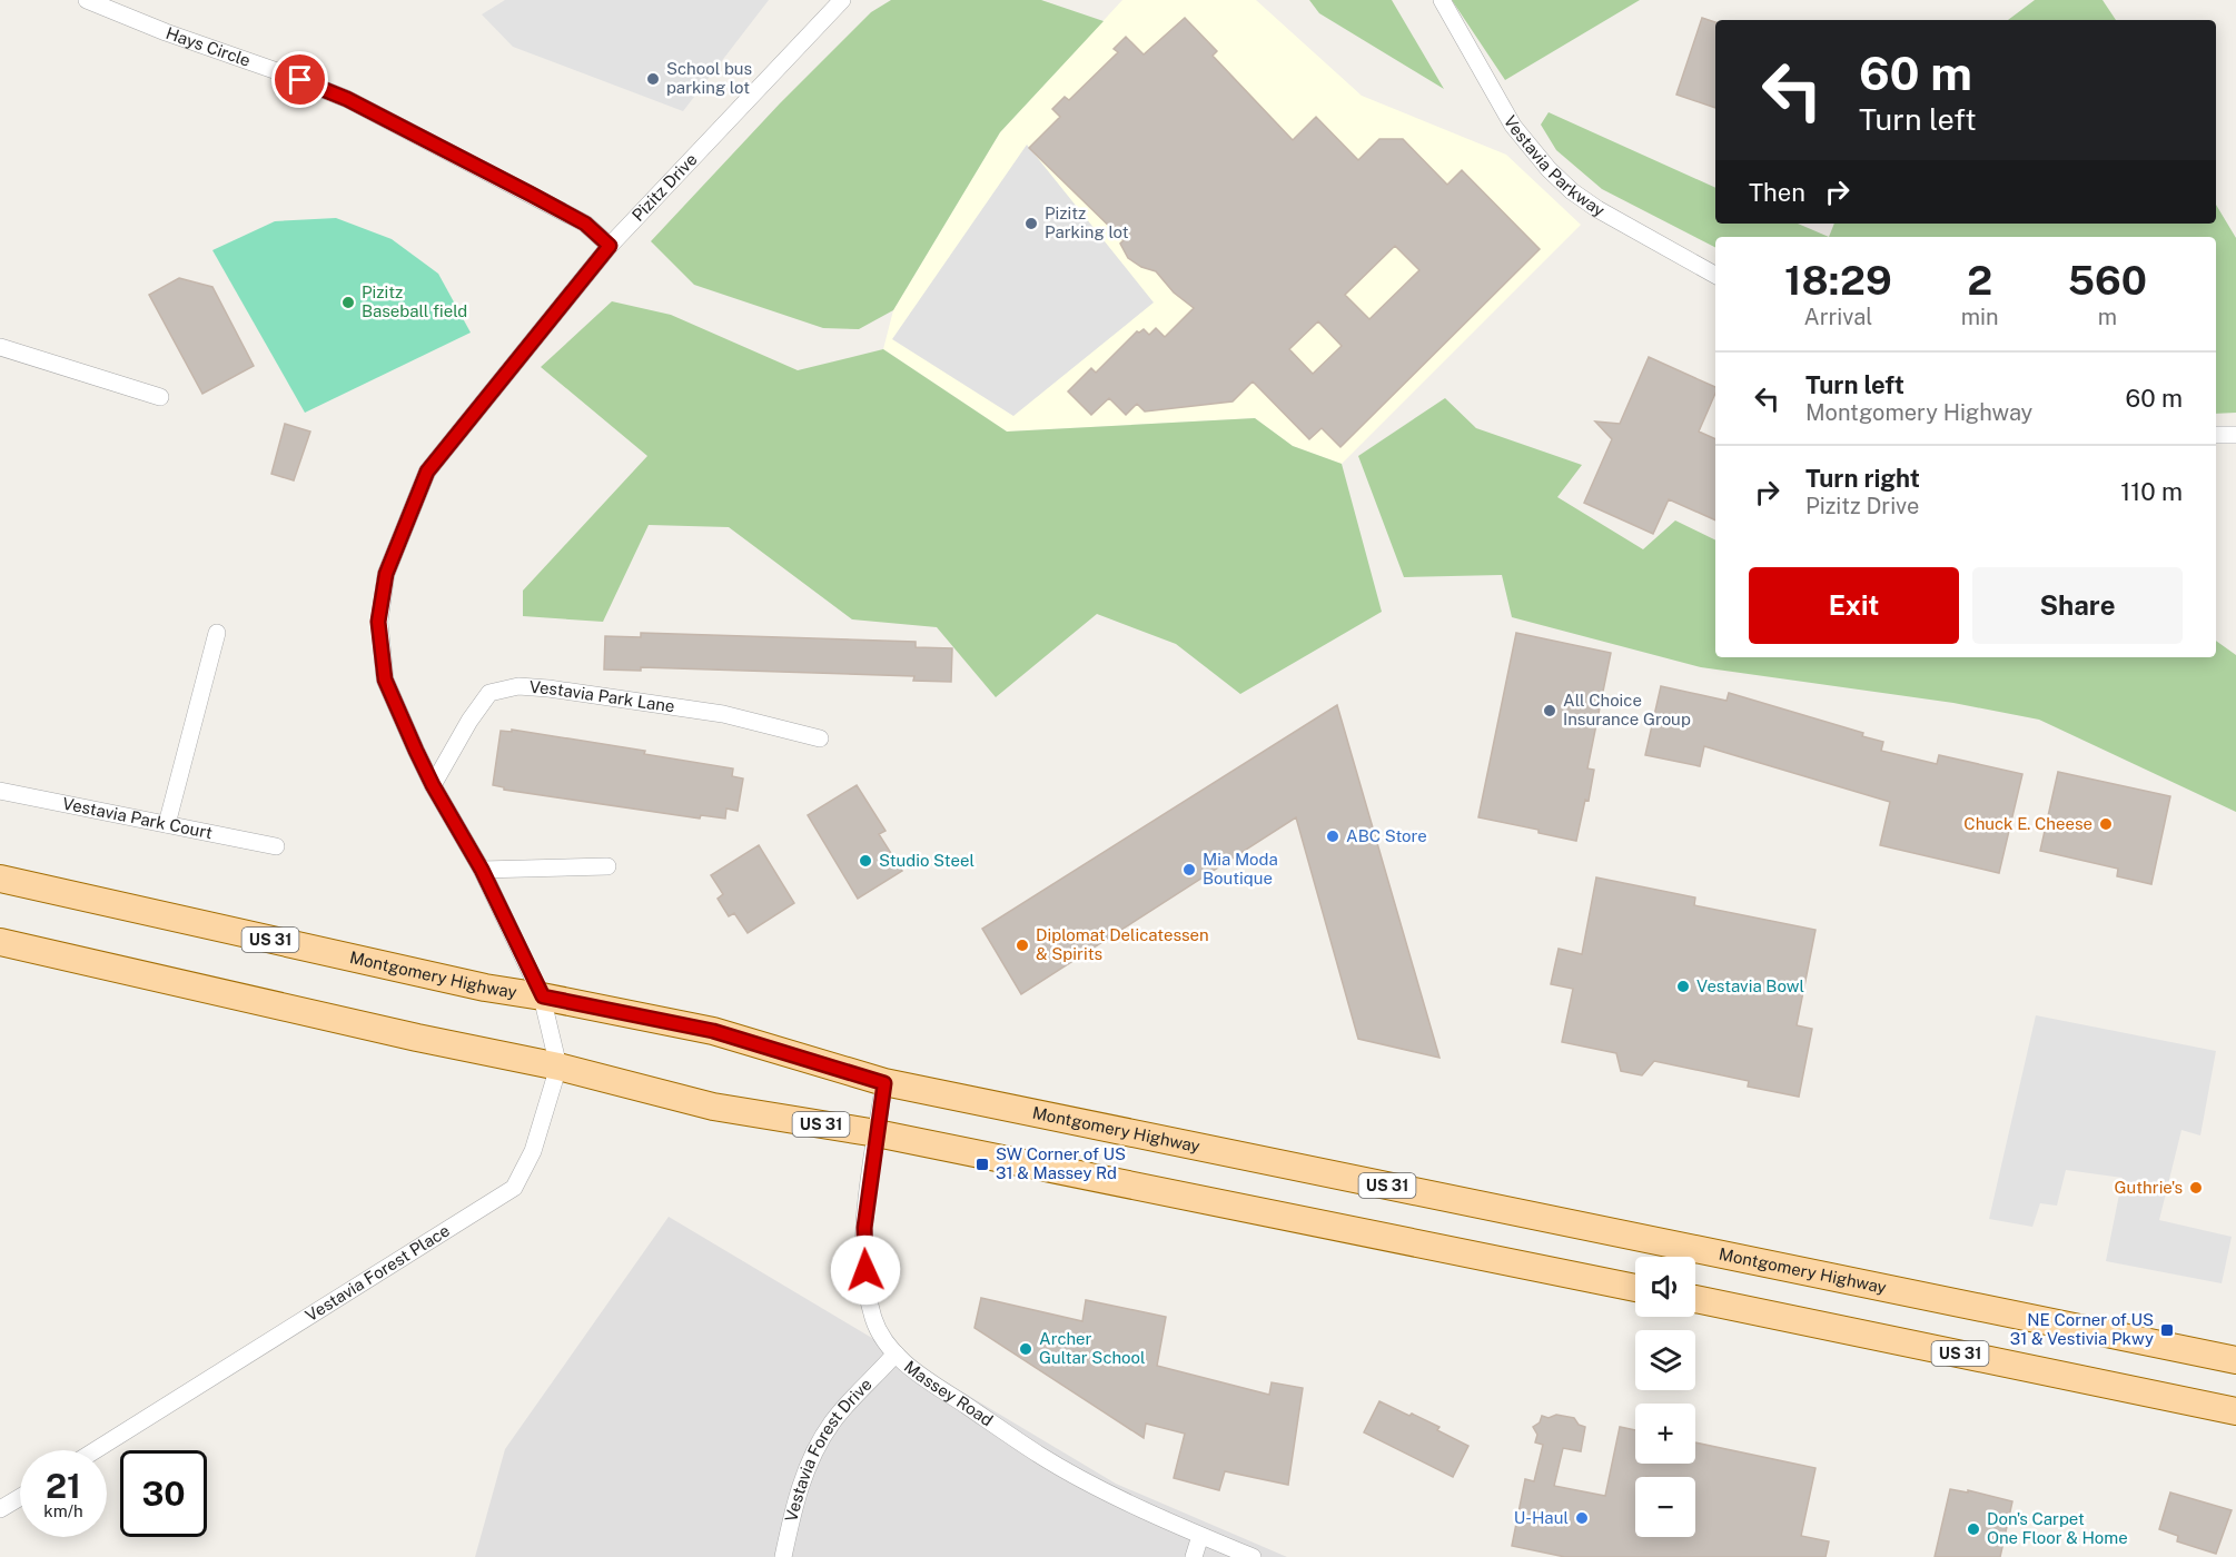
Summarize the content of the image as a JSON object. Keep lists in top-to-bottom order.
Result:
{
  "streets": {
    "main road": ["US 31", "Montgomery Highway"],
    "street": [
      "Hays Circle",
      "Vestavia Parkway",
      "Pizitz Drive",
      "Vestavia Park Lane",
      "Vestavia Park Court",
      "Vestavia Forest Place",
      "Massey Road",
      "Vestavia Forest Drive"
    ]
  },
  "crossings": [
    ["Hays Circle", "Pizitz Drive"],
    ["Pizitz Drive", "Vestavia Park Lane"],
    ["Pizitz Drive", "Montgomery Highway"],
    ["Pizitz Drive", "Vestavia Forest Place"],
    ["US 31", "Vestavia Forest Place"],
    ["US 31", "Massey Road"],
    ["Montgomery Highway", "Vestavia Forest Place"],
    ["Montgomery Highway", "Massey Road"],
    ["Massey Road", "Vestavia Forest Drive"]
  ],
  "places": {
    "other": [
      "School bus parking lot",
      "Pizitz Parking lot",
      "Pizitz Baseball field",
      "All Choice Insurance Group",
      "Chuck E. Cheese",
      "ABC Store",
      "Studio Steel",
      "Mia Moda Boutique",
      "Diplomat Delicatessen & Spirits",
      "Vestavia Bowl",
      "Guthrie's",
      "Archer Gultar School",
      "U-Haul",
      "Don's Carpet One Floor & Home"
    ],
    "transit": ["SW Corner of US 31 & Massey Rd", "NE Corner of US 31 & Vestivia Pkwy"]
  },
  "page": {
    "turn": ["60 m", "Turn left"],
    "then": "Then",
    "eta": [
      "18:29",
      "Arrival",
      "2",
      "min",
      "560",
      "m"
    ],
    "list": [
      {
        "name": "Turn left",
        "note": "Montgomery Highway",
        "value": "60 m"
      },
      {
        "name": "Turn right",
        "note": "Pizitz Drive",
        "value": "110 m"
      }
    ],
    "buttons": ["Exit", "Share"],
    "map_buttons": ["+", "−"],
    "speed": "21 km/h",
    "limit": "30"
  }
}
